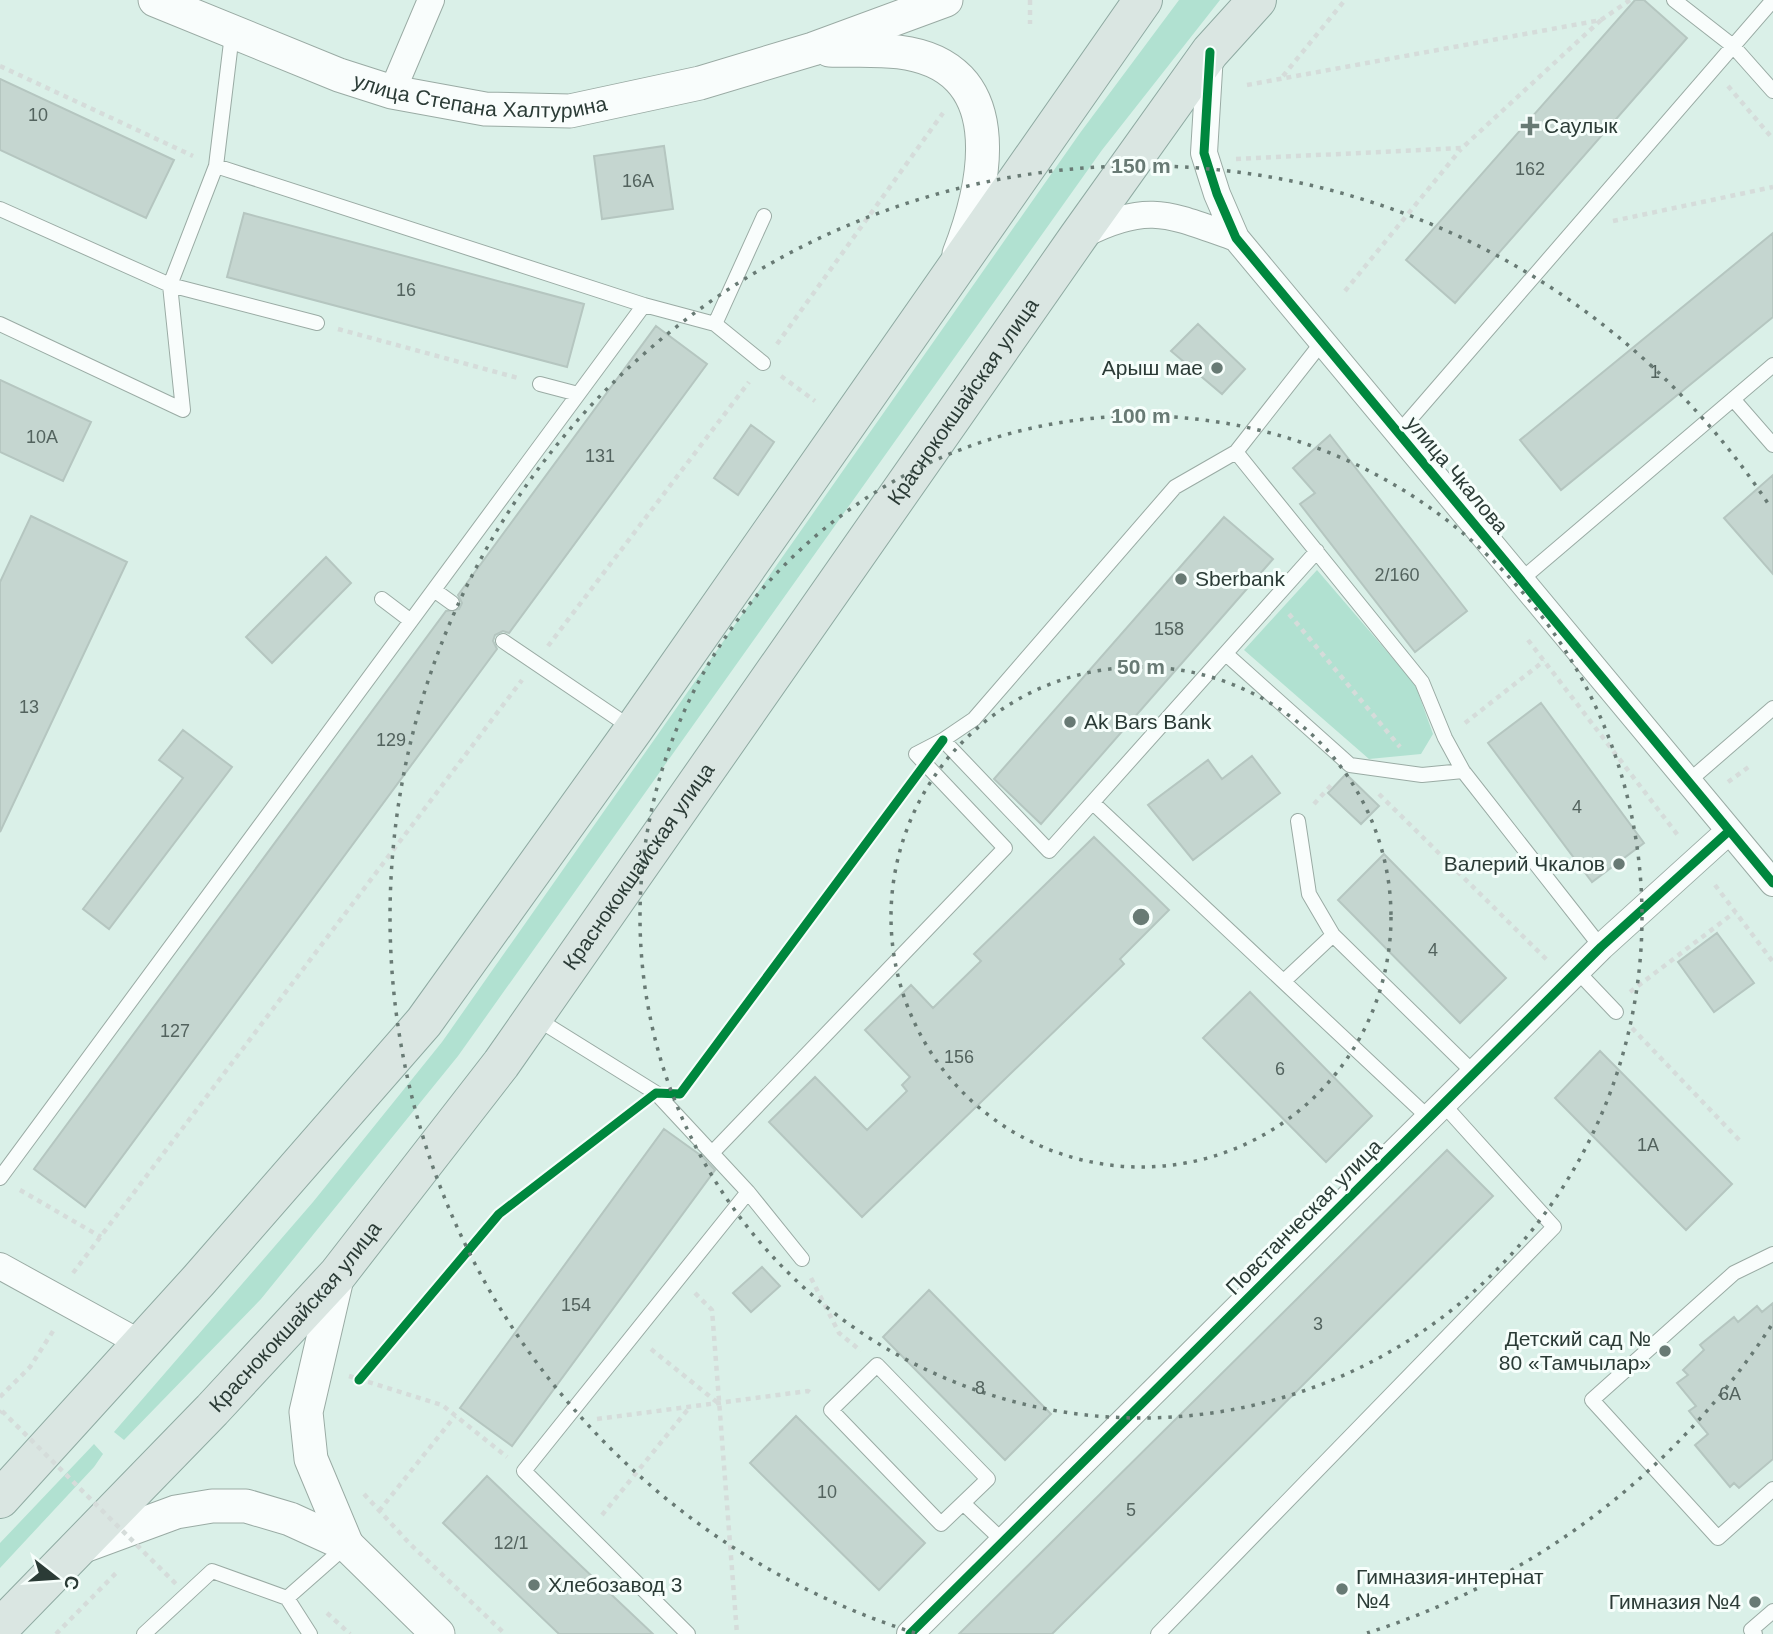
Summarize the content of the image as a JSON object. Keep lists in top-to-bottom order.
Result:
{
  "streets": {
    "main road": ["Краснококшайская улица"],
    "street": ["улица Степана Халтурина", "улица Чкалова", "Повстанческая улица"]
  },
  "crossings": [
    ["Краснококшайская улица", "улица Чкалова"],
    ["улица Чкалова", "Повстанческая улица"]
  ],
  "places": {
    "health": ["Саулык"],
    "other": [
      "Арыш мае",
      "Sberbank",
      "Ak Bars Bank",
      "Валерий Чкалов",
      "Детский сад № 80 «Тамчылар»",
      "Хлебозавод 3",
      "Гимназия-интернат №4",
      "Гимназия №4"
    ]
  },
  "house_numbers": [
    "10",
    "162",
    "16А",
    "16",
    "1",
    "10А",
    "131",
    "2/160",
    "158",
    "13",
    "129",
    "4",
    "4",
    "127",
    "156",
    "6",
    "1А",
    "154",
    "3",
    "8",
    "6А",
    "10",
    "5",
    "12/1"
  ],
  "north": "right",
  "rings": ["150 m", "100 m", "50 m"]
}
